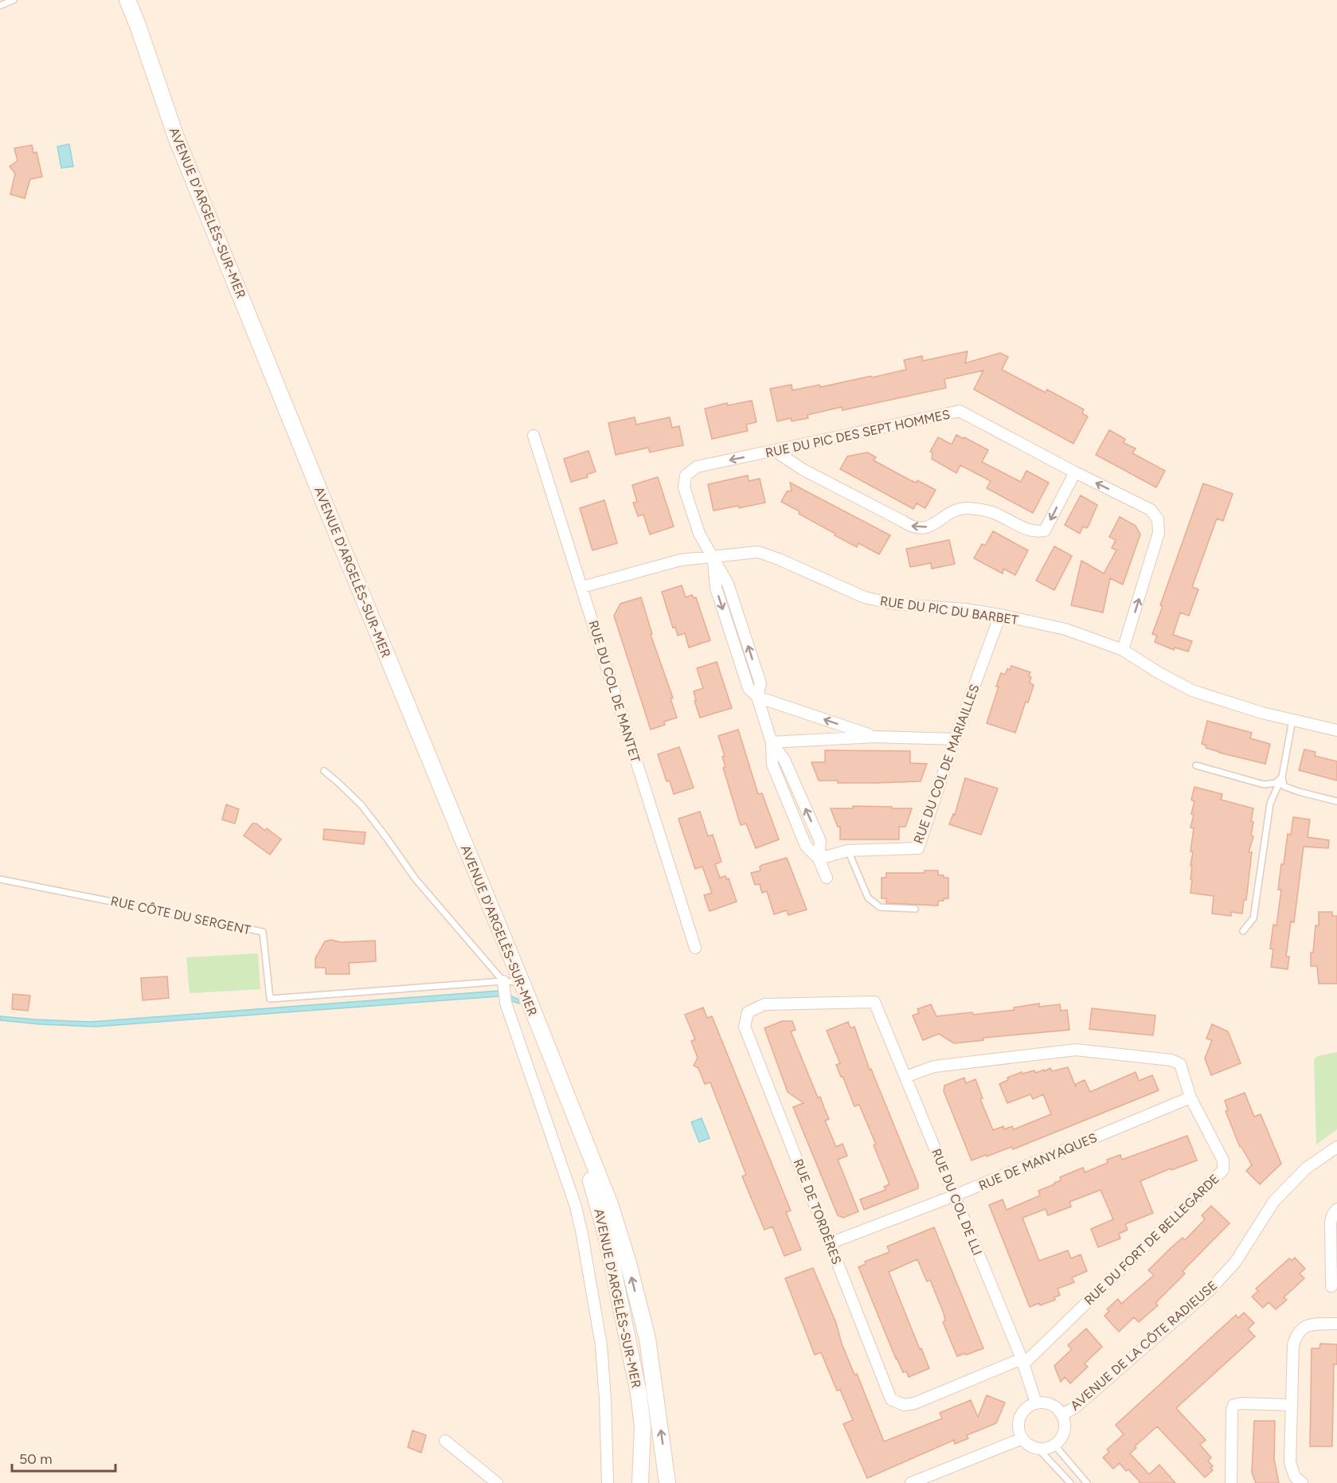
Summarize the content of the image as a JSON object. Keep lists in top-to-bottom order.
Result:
{
  "streets": {
    "main road": ["AVENUE D'ARGELÈS-SUR-MER"],
    "street": [
      "RUE DU PIC DES SEPT HOMMES",
      "RUE DU PIC DU BARBET",
      "RUE DU COL DE MANTET",
      "RUE DU COL DE MARIAILLES",
      "RUE DE MANYAQUES",
      "RUE DU COL DE LLI",
      "RUE DE TORDÈRES",
      "RUE DU FORT DE BELLEGARDE",
      "AVENUE DE LA CÔTE RADIEUSE"
    ],
    "lane": ["RUE CÔTE DU SERGENT"]
  },
  "crossings": [
    ["RUE DU PIC DES SEPT HOMMES", "RUE DU PIC DU BARBET"],
    ["RUE DU PIC DU BARBET", "RUE DU COL DE MANTET"],
    ["RUE DU PIC DU BARBET", "RUE DU COL DE MARIAILLES"],
    ["RUE DE MANYAQUES", "RUE DU COL DE LLI"],
    ["RUE DE MANYAQUES", "RUE DE TORDÈRES"],
    ["RUE DE MANYAQUES", "RUE DU FORT DE BELLEGARDE"],
    ["RUE DU COL DE LLI", "RUE DE TORDÈRES"],
    ["RUE DU COL DE LLI", "RUE DU FORT DE BELLEGARDE"],
    ["RUE DU COL DE LLI", "AVENUE DE LA CÔTE RADIEUSE"],
    ["RUE DE TORDÈRES", "RUE DU FORT DE BELLEGARDE"]
  ],
  "scale_bar": "50 m"
}
